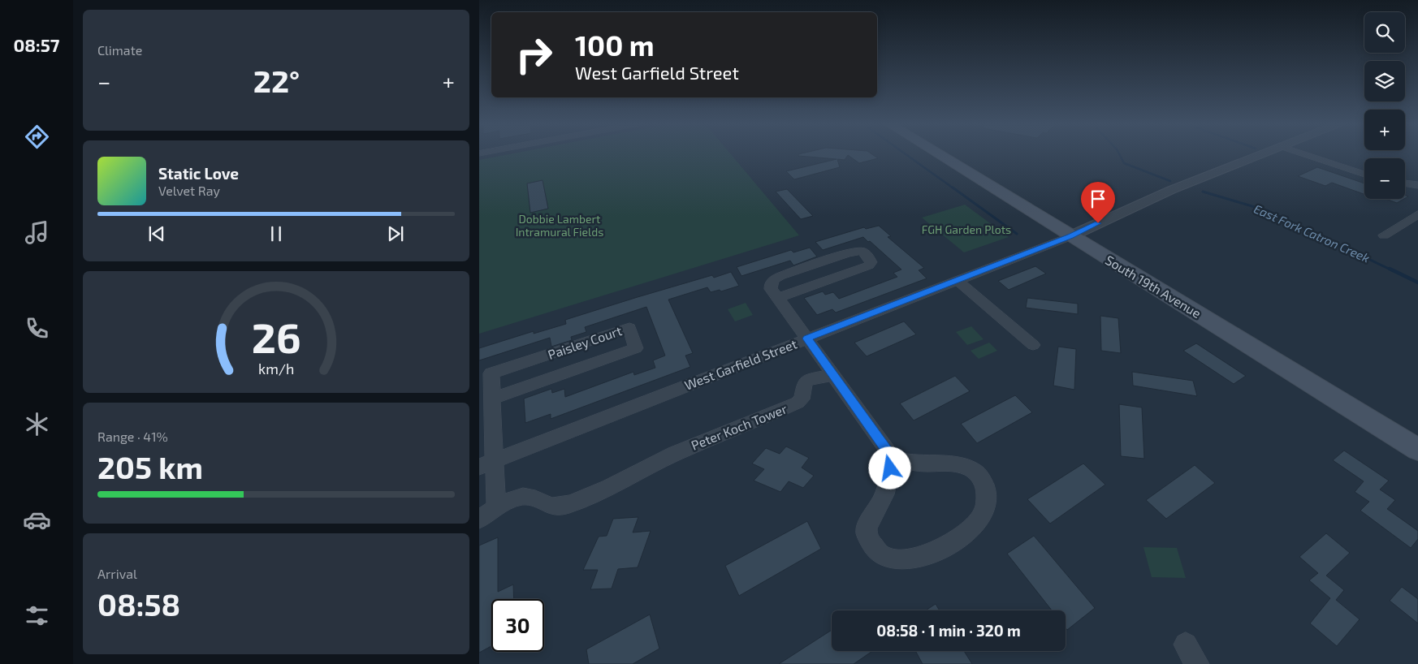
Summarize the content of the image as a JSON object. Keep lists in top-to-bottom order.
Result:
{
  "streets": {
    "main road": ["South 19th Avenue"],
    "street": ["Paisley Court", "West Garfield Street", "Peter Koch Tower"]
  },
  "crossings": [
    ["South 19th Avenue", "West Garfield Street"],
    ["Paisley Court", "West Garfield Street"],
    ["Paisley Court", "Peter Koch Tower"]
  ],
  "water": ["East Fork Catron Creek"],
  "parks": ["Dobbie Lambert Intramural Fields", "FGH Garden Plots"],
  "page": {
    "tabs": "08:57",
    "tile": [
      "Climate",
      ["Range · 41%", "205 km"],
      ["Arrival", "08:58"]
    ],
    "map_buttons": ["+", "−"],
    "turn": ["100 m", "West Garfield Street"],
    "heat": ["−", "22°", "+"],
    "song": ["Static Love", "Velvet Ray"],
    "limit": "30",
    "trip": "08:58 · 1 min · 320 m",
    "gauge": ["26", "km/h"]
  }
}
